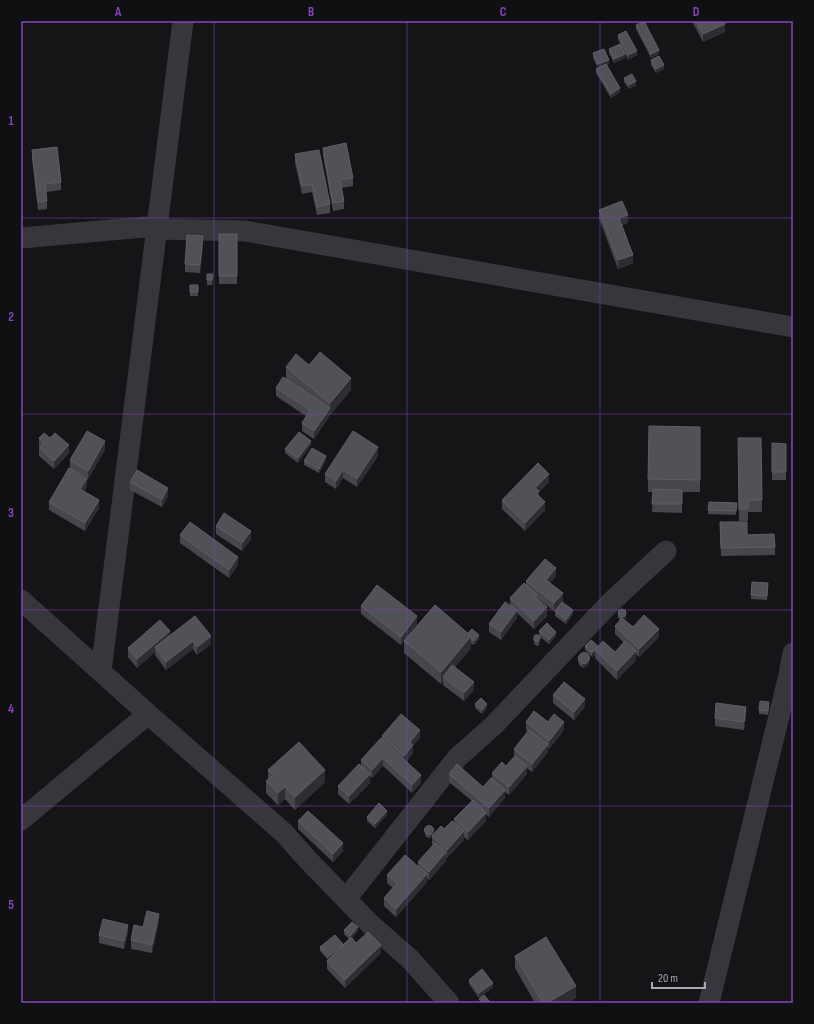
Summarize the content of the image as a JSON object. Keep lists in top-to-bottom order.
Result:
{
  "scale_bar": "20 m",
  "grid": {
    "columns": [
      "A",
      "B",
      "C",
      "D"
    ],
    "rows": [
      "1",
      "2",
      "3",
      "4",
      "5"
    ]
  }
}
